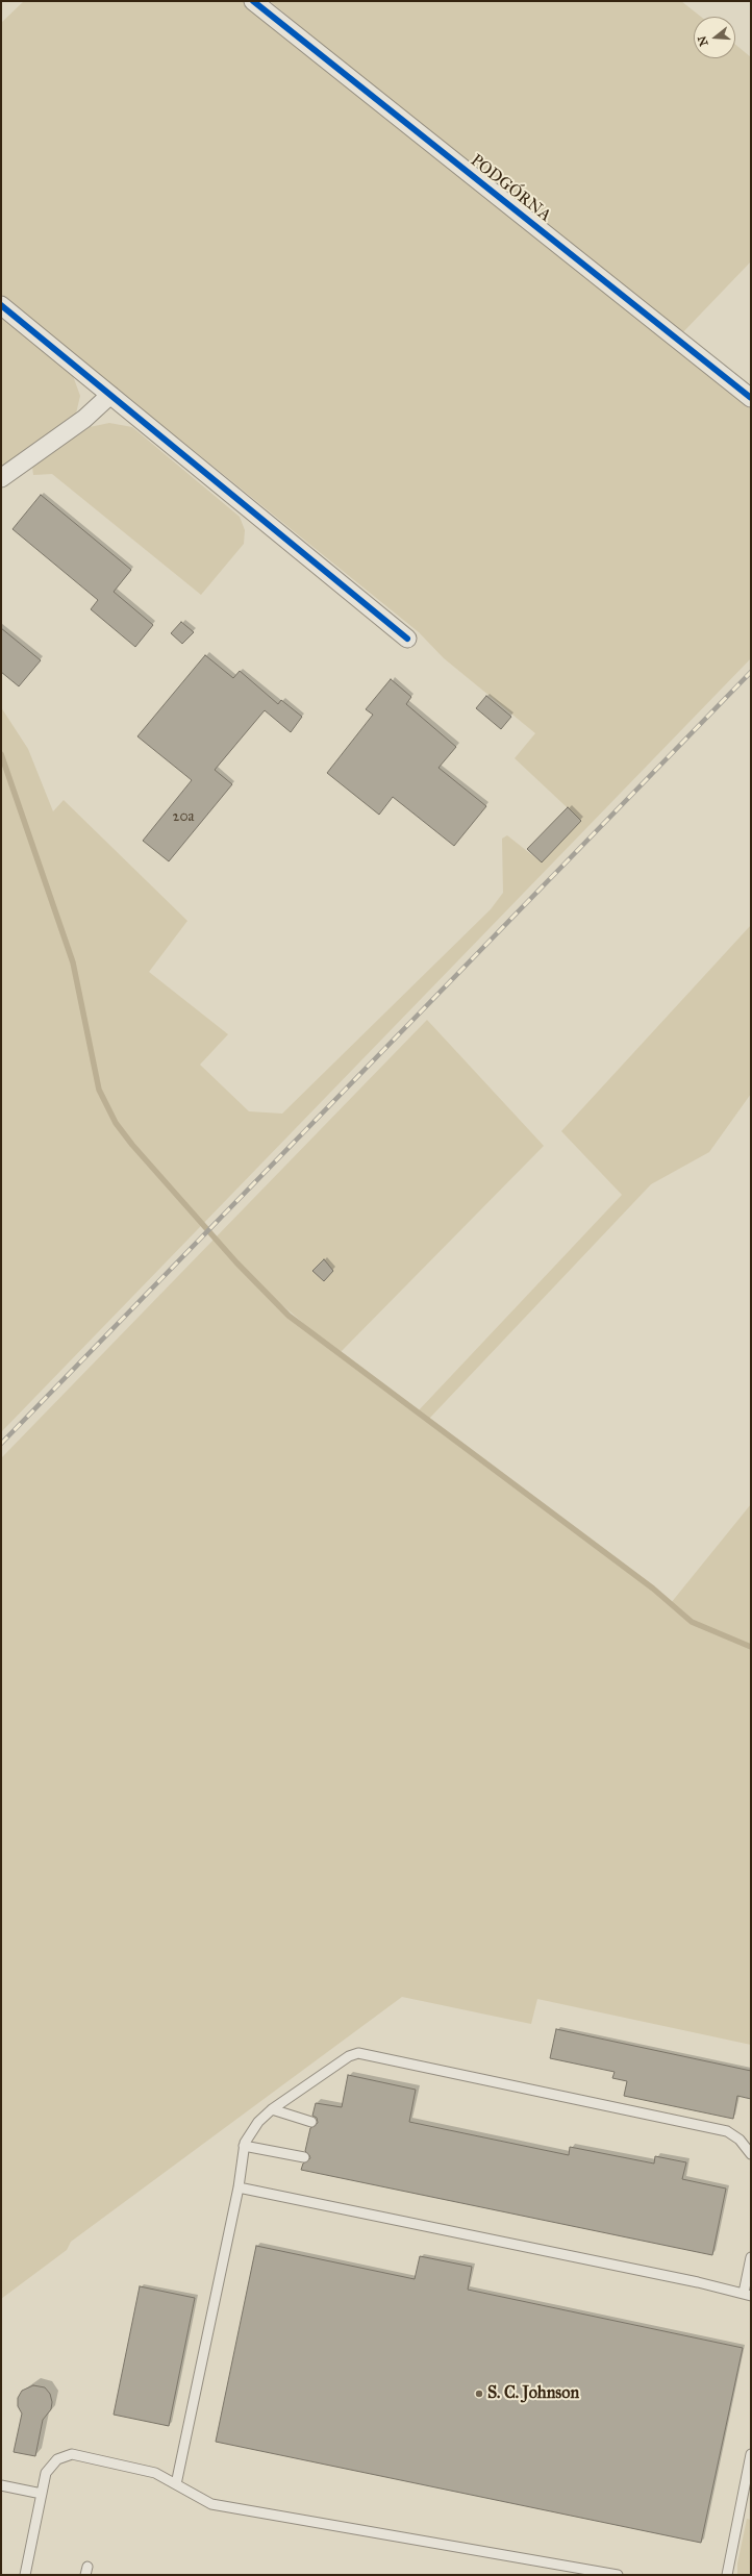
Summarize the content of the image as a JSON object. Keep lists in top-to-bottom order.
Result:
{
  "streets": {
    "street": ["PODGÓRNA"]
  },
  "places": ["S. C. Johnson"],
  "house_numbers": ["20a"],
  "north": "left"
}
